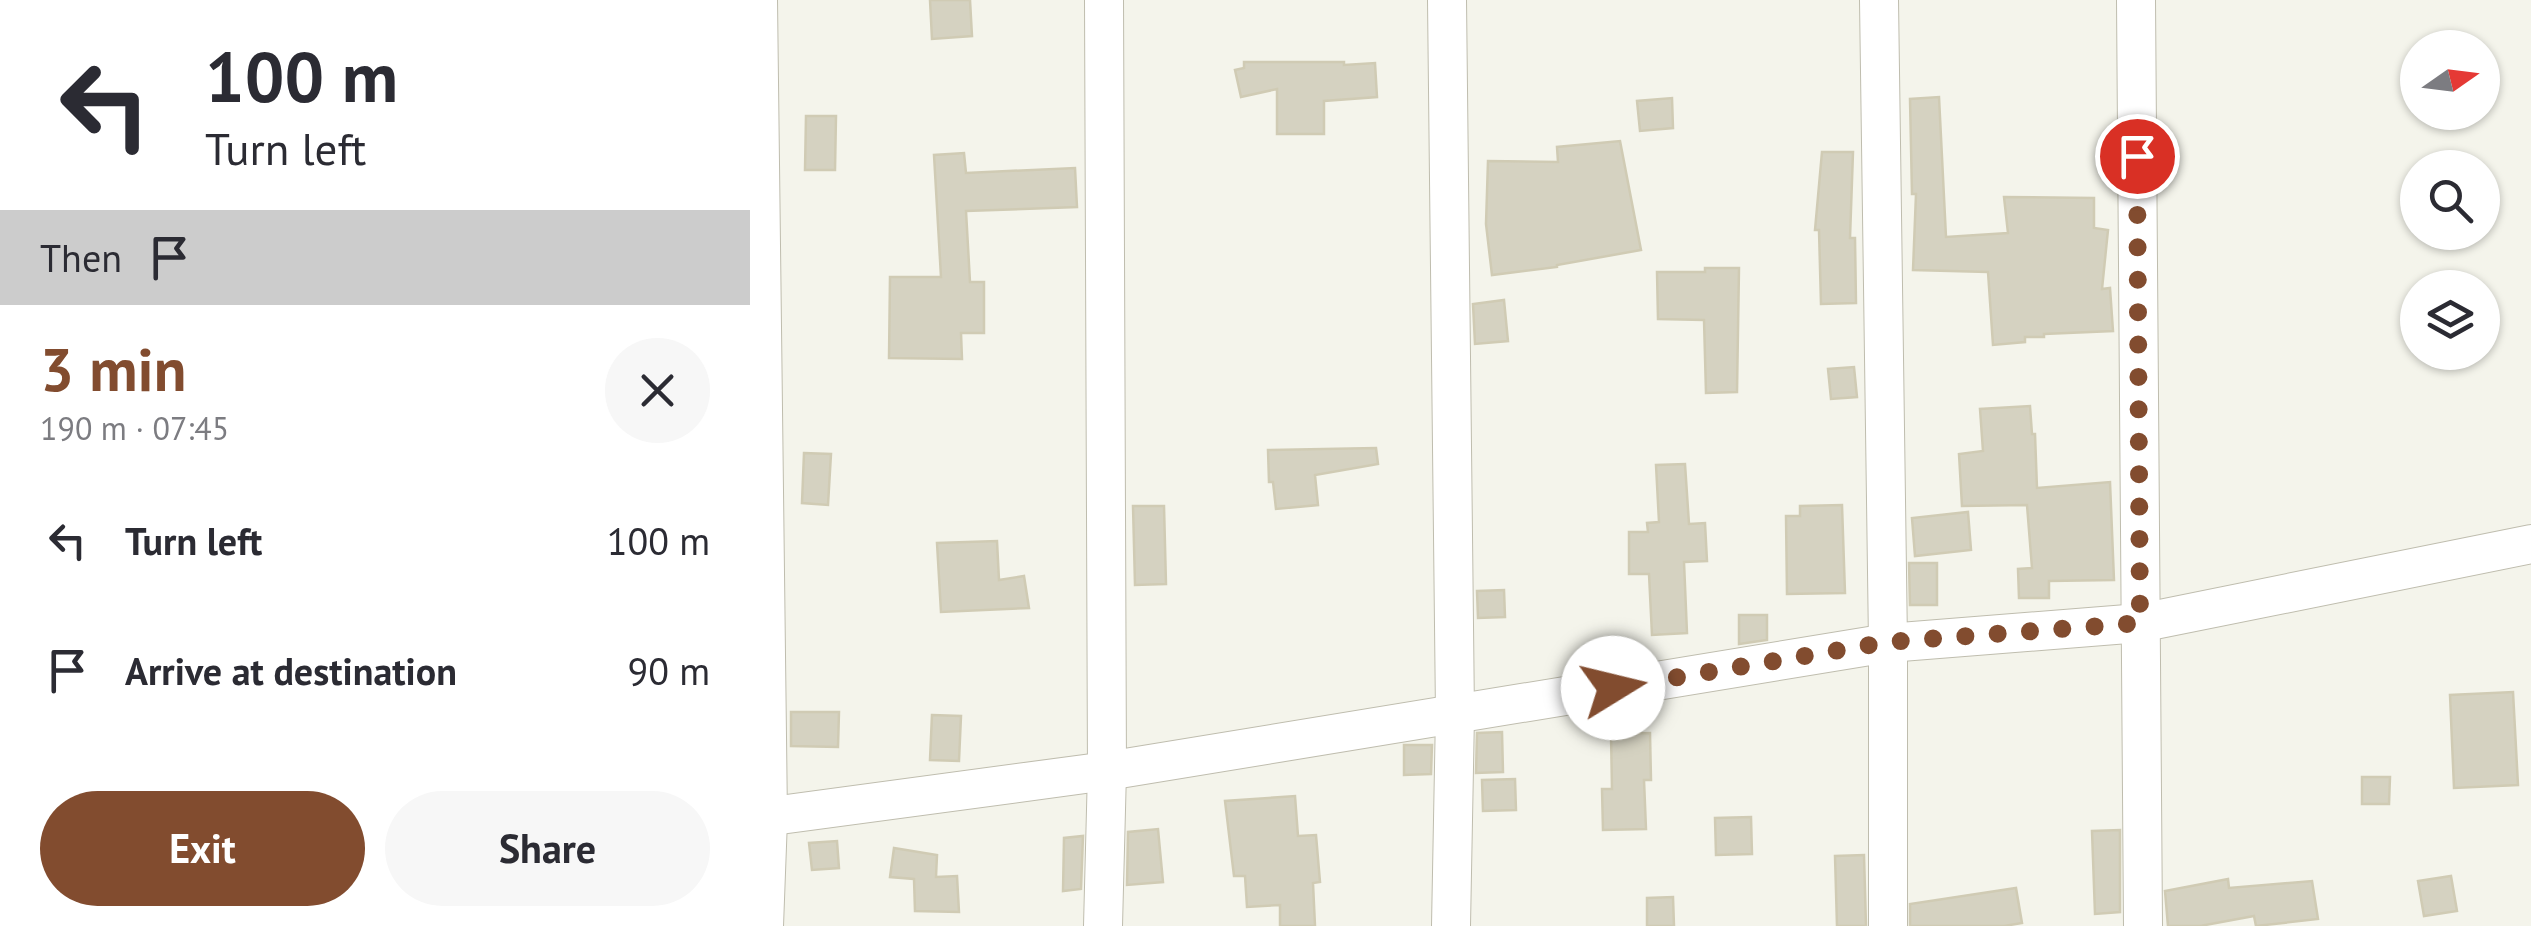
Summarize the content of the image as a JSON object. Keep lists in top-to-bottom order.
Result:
{
  "north": "right",
  "page": {
    "turn": ["100 m", "Turn left"],
    "then": "Then",
    "heading": ["3 min", "190 m · 07:45"],
    "list": [
      {
        "name": "Turn left",
        "value": "100 m"
      },
      {
        "name": "Arrive at destination",
        "value": "90 m"
      }
    ],
    "buttons": ["Exit", "Share"]
  }
}
